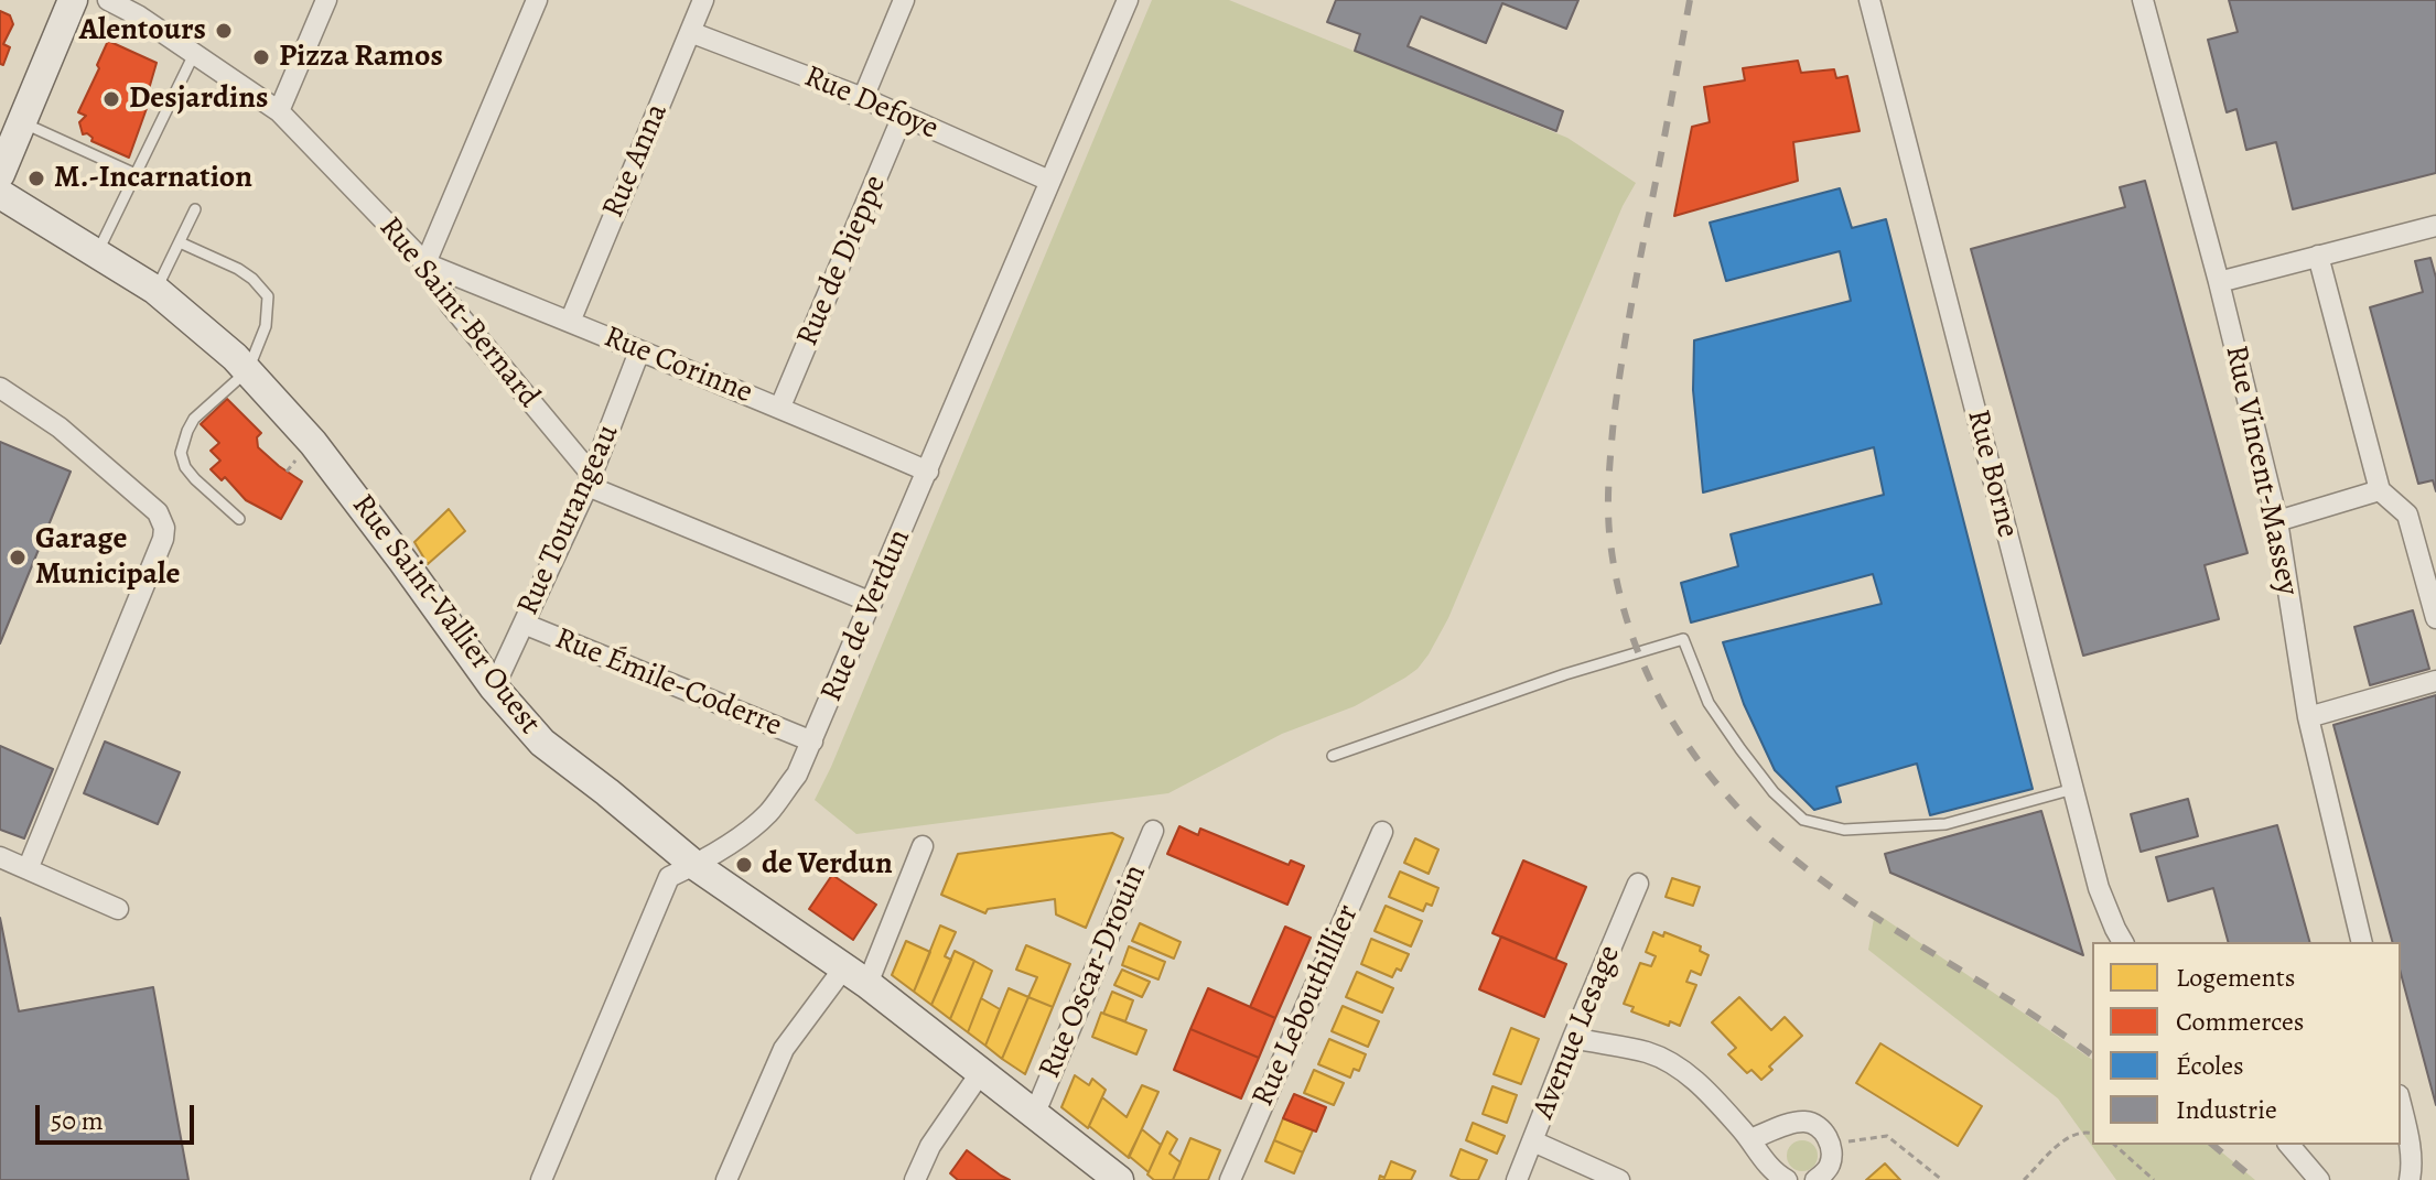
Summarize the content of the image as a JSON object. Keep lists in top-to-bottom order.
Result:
{
  "streets": {
    "street": [
      "Rue Defoye",
      "Rue Anna",
      "Rue de Dieppe",
      "Rue Saint-Bernard",
      "Rue Corinne",
      "Rue Vincent-Massey",
      "Rue Borne",
      "Rue Tourangeau",
      "Rue Saint-Vallier Ouest",
      "Rue de Verdun",
      "Rue Émile-Coderre",
      "Rue Oscar-Drouin",
      "Rue Lebouthillier",
      "Avenue Lesage"
    ]
  },
  "crossings": [
    ["Rue Defoye", "Rue Anna"],
    ["Rue Defoye", "Rue de Dieppe"],
    ["Rue Defoye", "Rue de Verdun"],
    ["Rue Anna", "Rue Corinne"],
    ["Rue de Dieppe", "Rue Corinne"],
    ["Rue Saint-Bernard", "Rue Corinne"],
    ["Rue Saint-Bernard", "Rue Tourangeau"],
    ["Rue Saint-Bernard", "Rue de Verdun"],
    ["Rue Corinne", "Rue Tourangeau"],
    ["Rue Corinne", "Rue de Verdun"],
    ["Rue Tourangeau", "Rue Saint-Vallier Ouest"],
    ["Rue Tourangeau", "Rue Émile-Coderre"],
    ["Rue Saint-Vallier Ouest", "Rue de Verdun"],
    ["Rue Saint-Vallier Ouest", "Rue Oscar-Drouin"],
    ["Rue de Verdun", "Rue Émile-Coderre"]
  ],
  "places": [
    "Alentours",
    "Pizza Ramos",
    "Desjardins",
    "M.-Incarnation",
    "Garage Municipale",
    "de Verdun"
  ],
  "legend": [
    "Logements",
    "Commerces",
    "Écoles",
    "Industrie"
  ],
  "scale_bar": "50 m"
}
